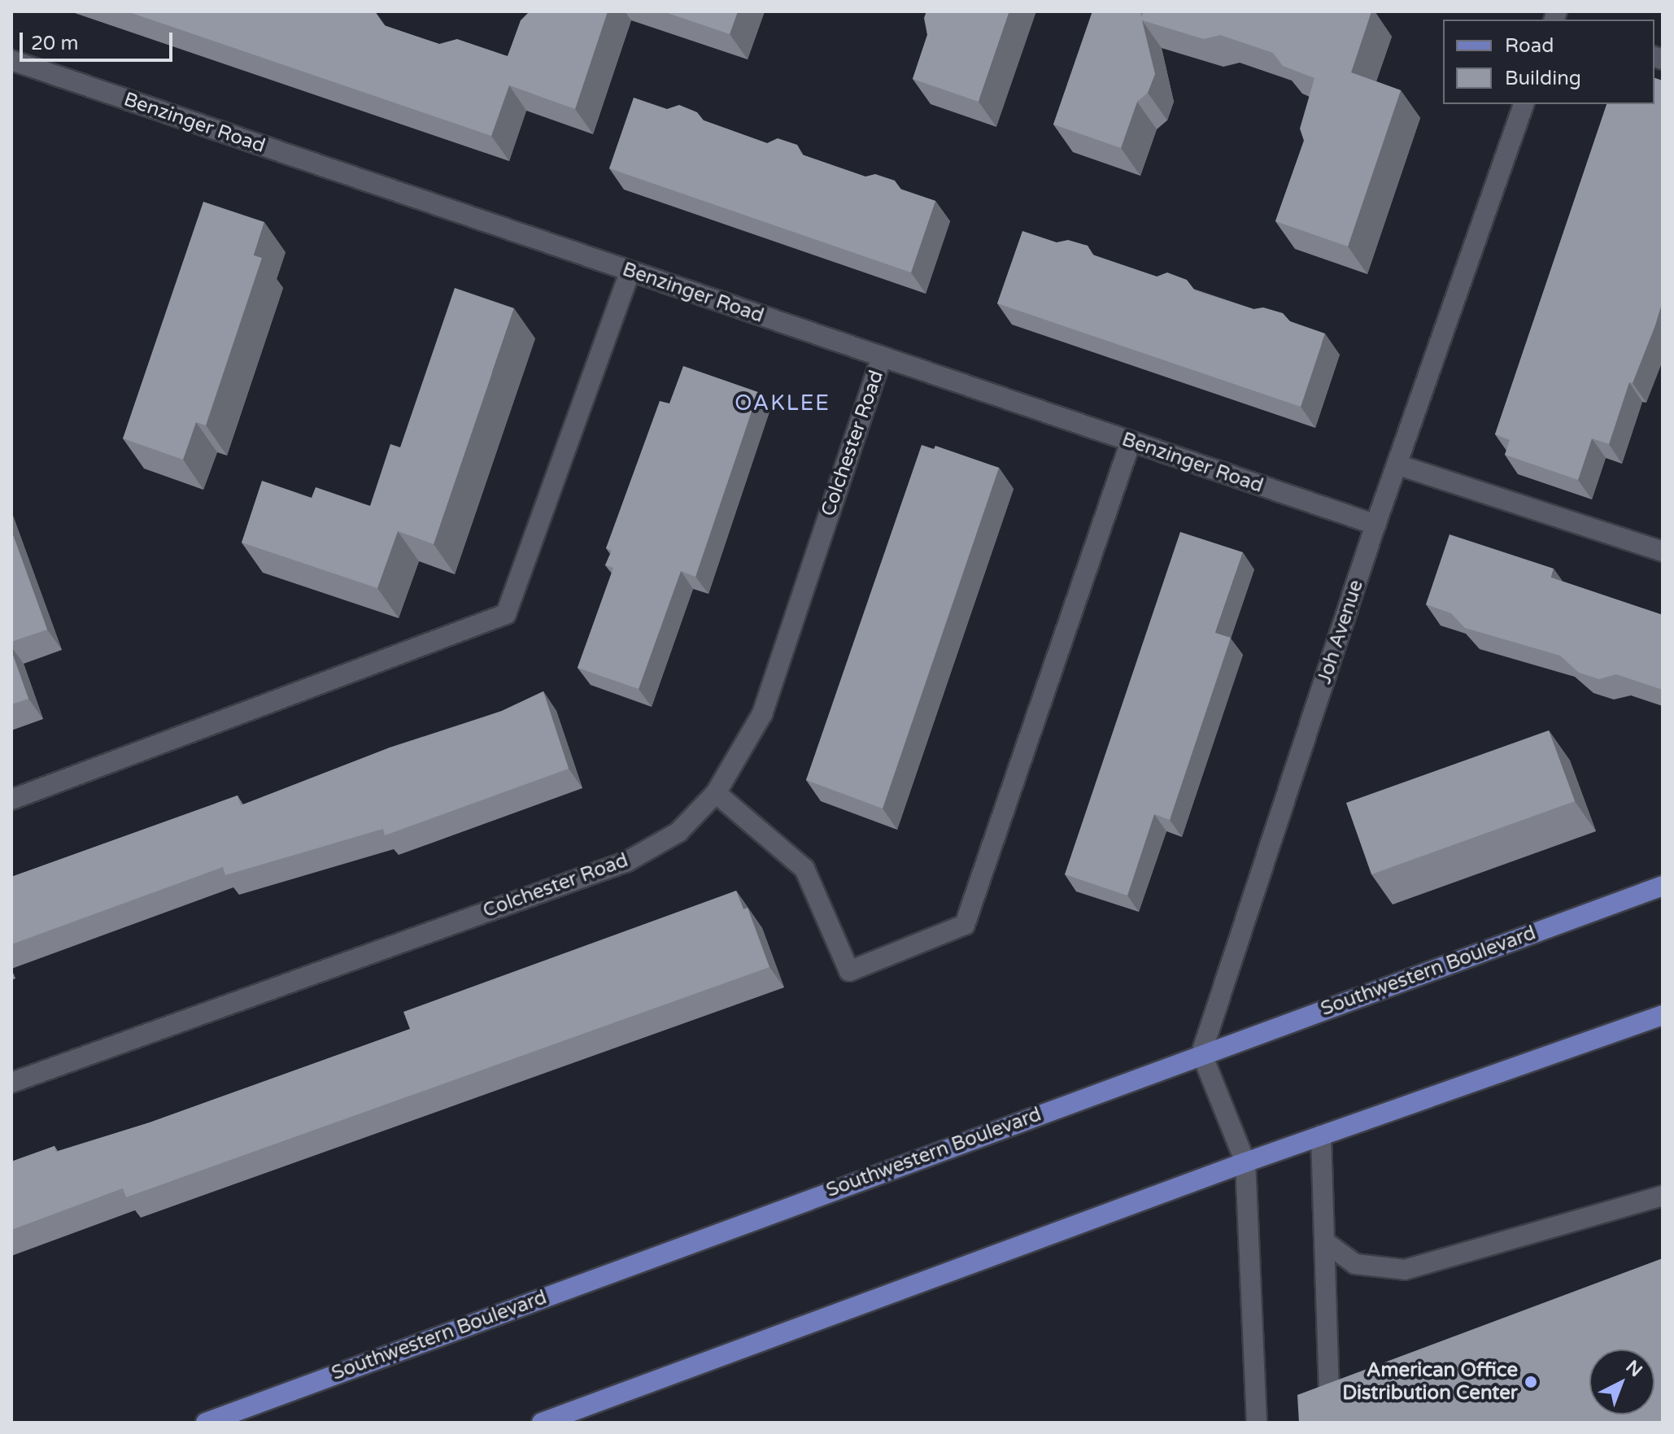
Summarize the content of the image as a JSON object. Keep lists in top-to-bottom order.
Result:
{
  "streets": {
    "main road": ["Southwestern Boulevard"],
    "street": ["Benzinger Road", "Colchester Road", "Joh Avenue"]
  },
  "crossings": [
    ["Benzinger Road", "Colchester Road"],
    ["Benzinger Road", "Joh Avenue"],
    ["Joh Avenue", "Southwestern Boulevard"]
  ],
  "districts": ["OAKLEE"],
  "places": ["American Office Distribution Center"],
  "legend": ["Road", "Building"],
  "scale_bar": "20 m",
  "north": "top right"
}
